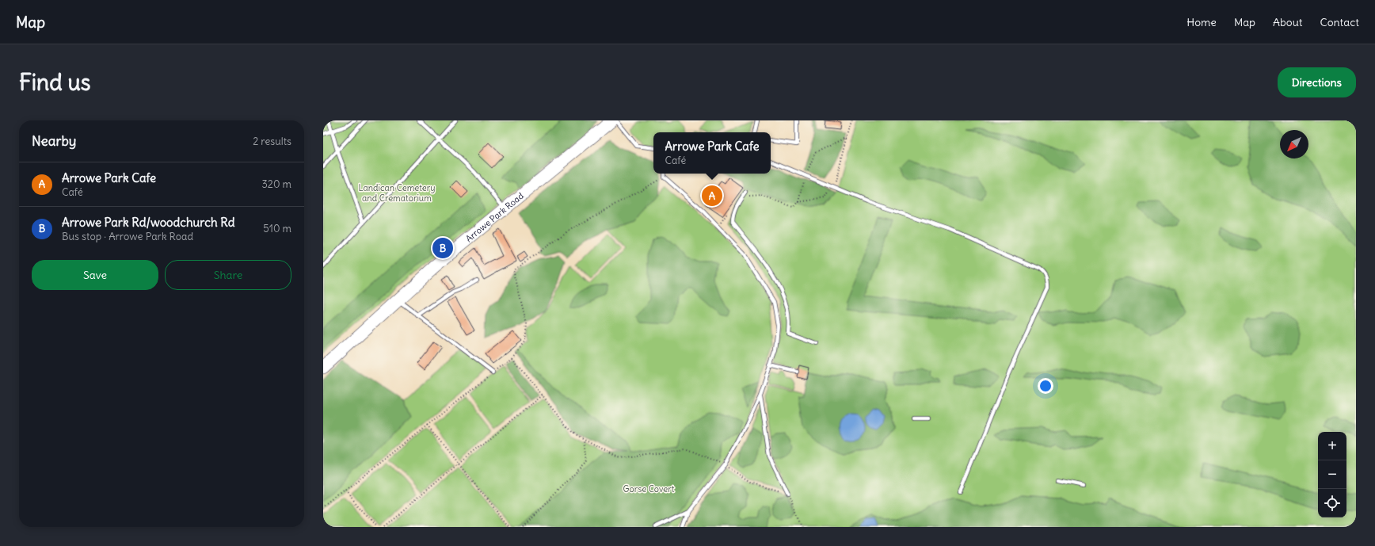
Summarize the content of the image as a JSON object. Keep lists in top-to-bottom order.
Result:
{
  "streets": {
    "main road": ["Arrowe Park Road"]
  },
  "parks": ["Landican Cemetery and Crematorium", "Gorse Covert"],
  "north": "bottom left",
  "page": {
    "header": "Map",
    "nav": [
      "Home",
      "Map",
      "About",
      "Contact"
    ],
    "buttons": [
      "Directions",
      ["Save", "Share"]
    ],
    "title": "Find us",
    "heading": ["Nearby", "2 results"],
    "popup": ["Arrowe Park Cafe", "Café"],
    "list": [
      {
        "mark": "A",
        "name": "Arrowe Park Cafe",
        "note": "Café",
        "value": "320 m"
      },
      {
        "mark": "B",
        "name": "Arrowe Park Rd/woodchurch Rd",
        "note": "Bus stop · Arrowe Park Road",
        "value": "510 m"
      }
    ],
    "pins": ["A", "B"],
    "map_buttons": ["+", "−"]
  }
}
